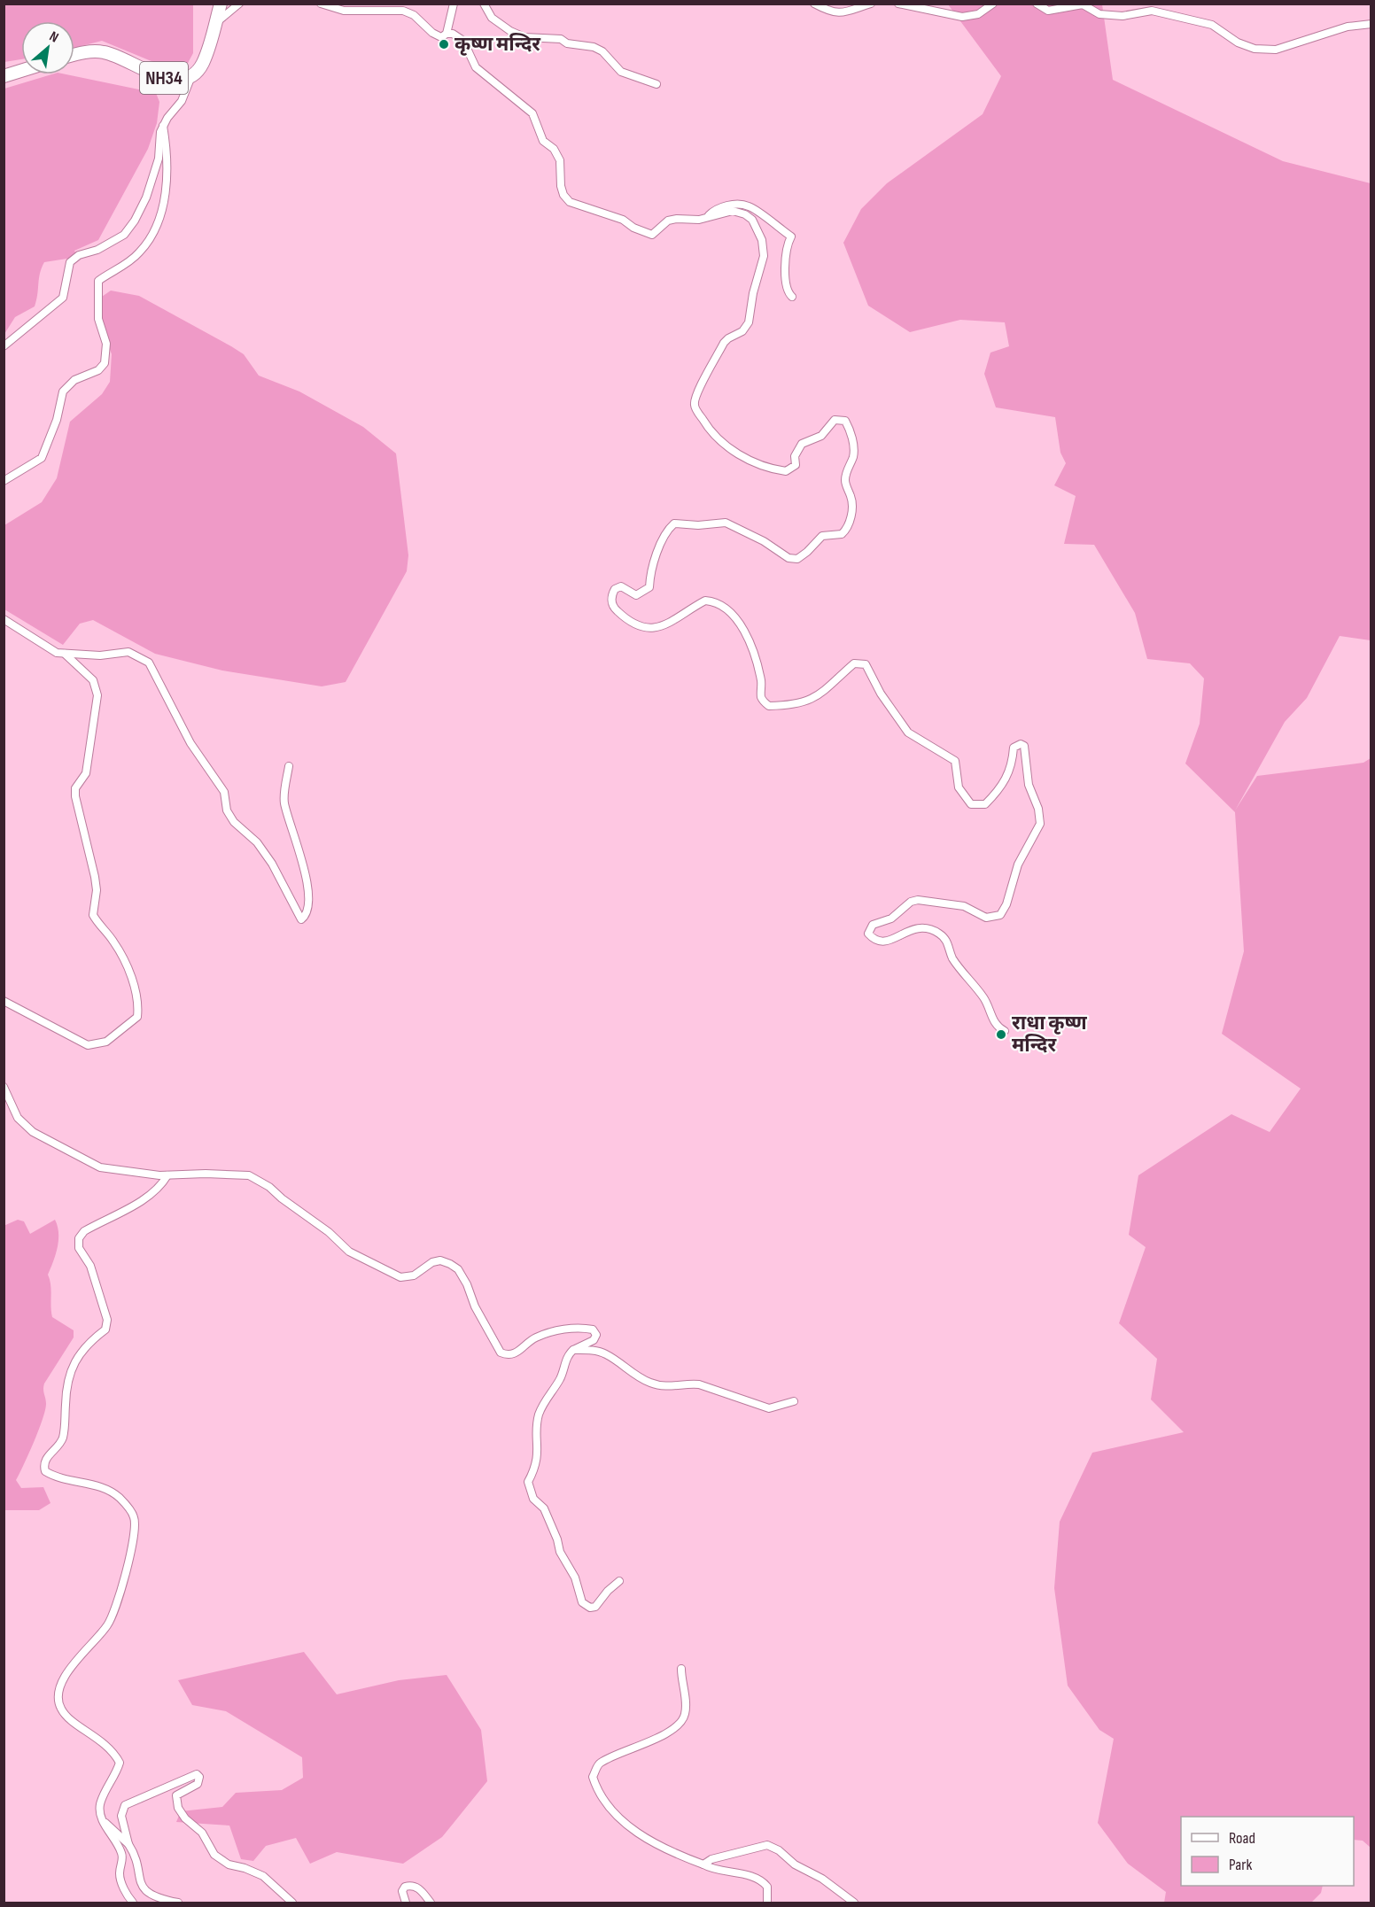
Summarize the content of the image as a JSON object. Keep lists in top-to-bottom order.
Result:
{
  "streets": {
    "highway": ["NH34"]
  },
  "places": ["कृष्ण मन्दिर", "राधा कृष्ण मन्दिर"],
  "legend": ["Road", "Park"],
  "north": "top right"
}
